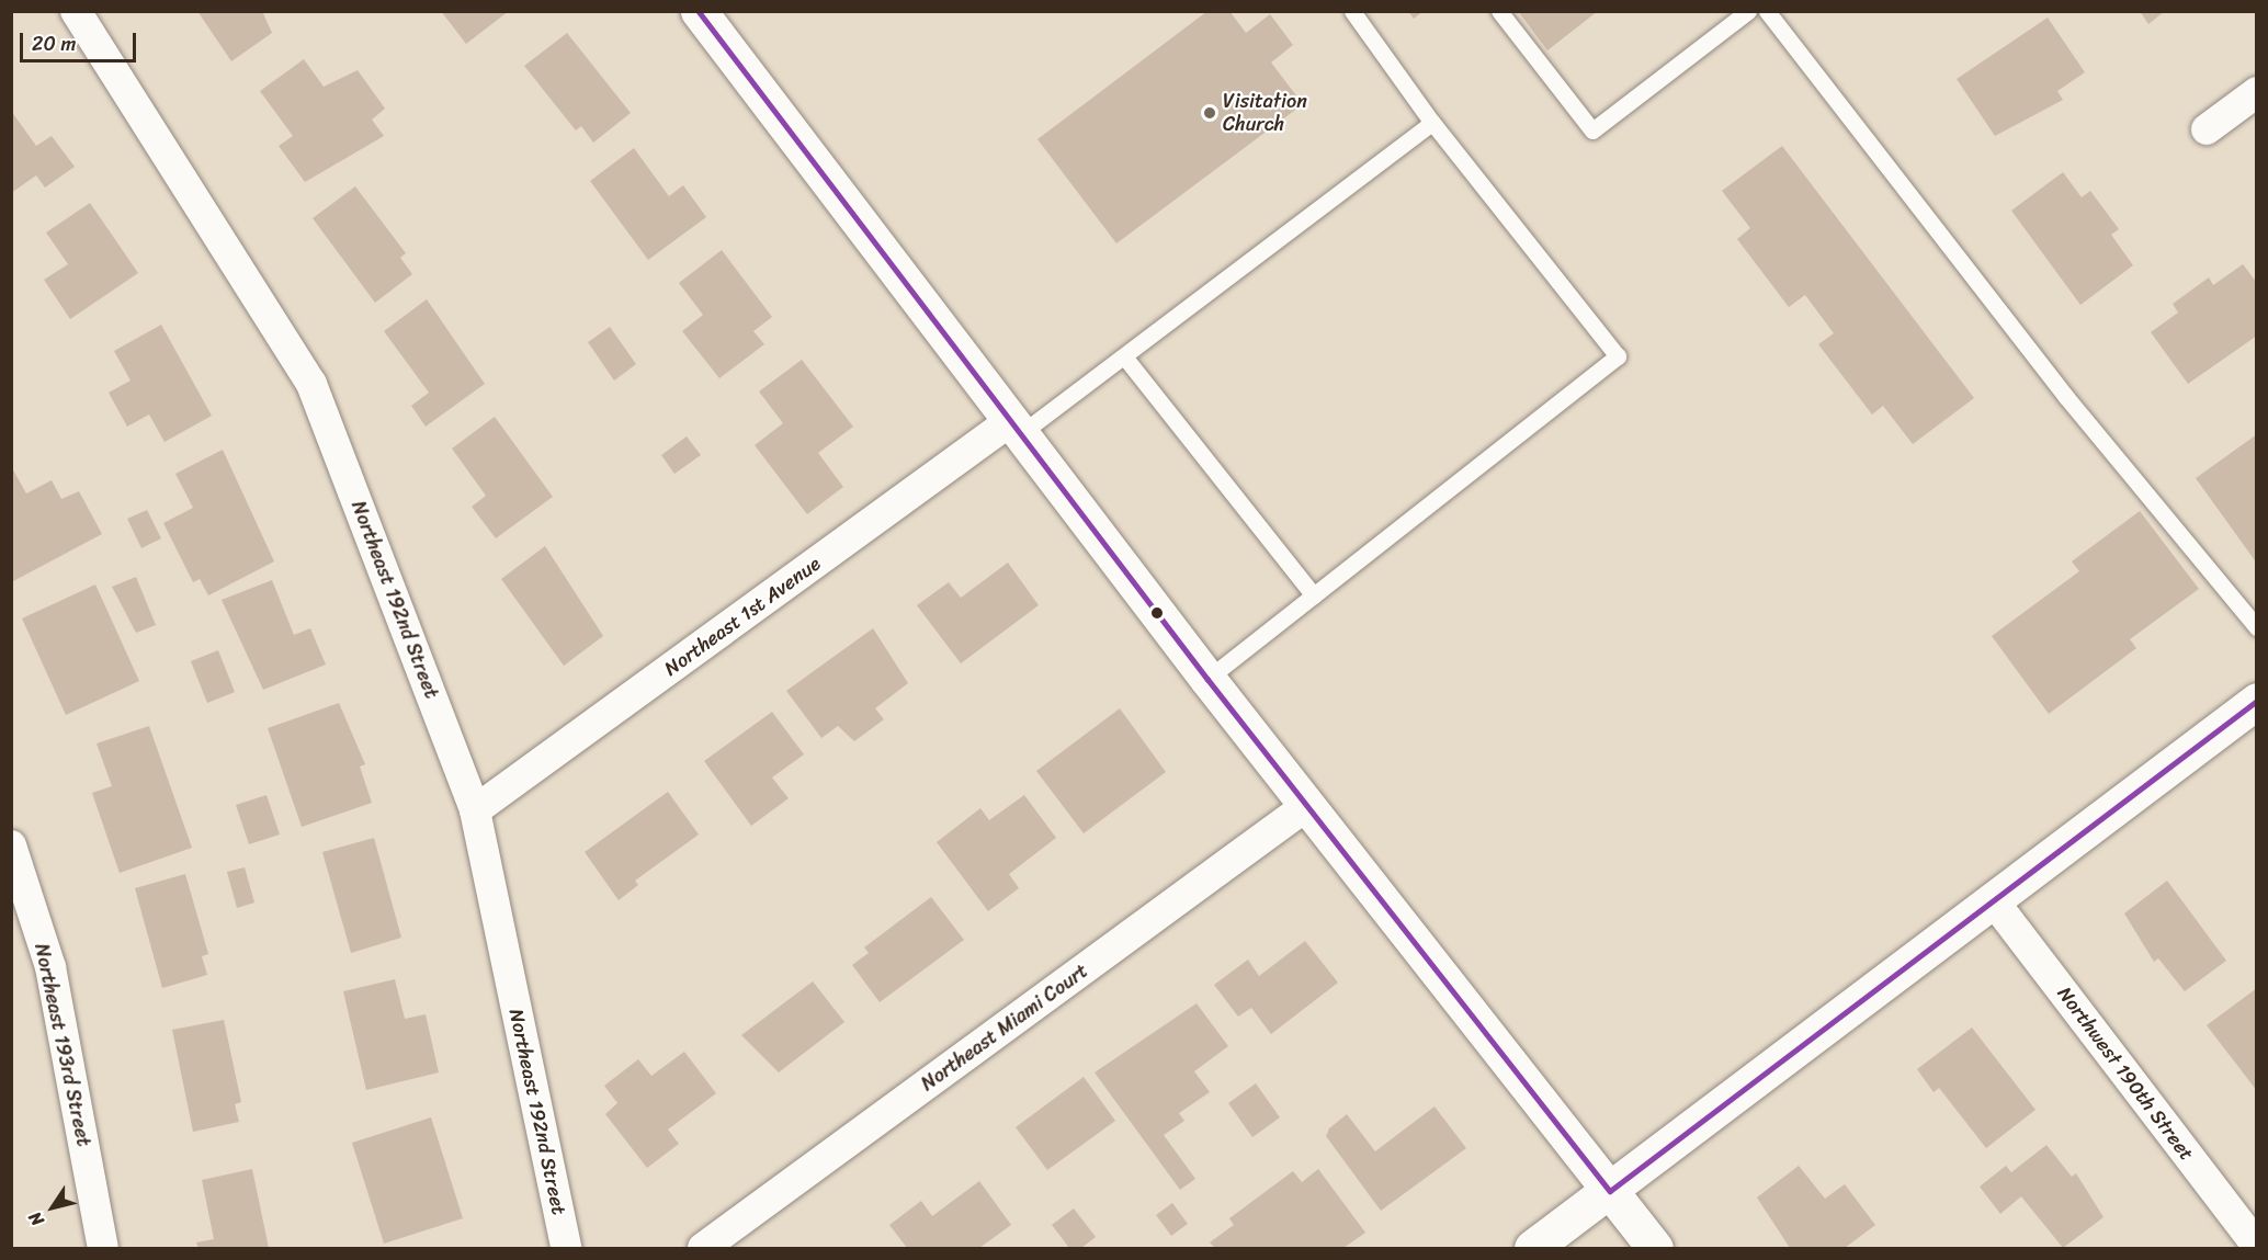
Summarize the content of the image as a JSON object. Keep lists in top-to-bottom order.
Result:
{
  "streets": {
    "street": [
      "Northeast 192nd Street",
      "Northeast 1st Avenue",
      "Northeast Miami Court",
      "Northeast 193rd Street",
      "Northwest 190th Street"
    ]
  },
  "crossings": [
    ["Northeast 192nd Street", "Northeast 1st Avenue"]
  ],
  "places": ["Visitation Church"],
  "scale_bar": "20 m",
  "north": "bottom left"
}
